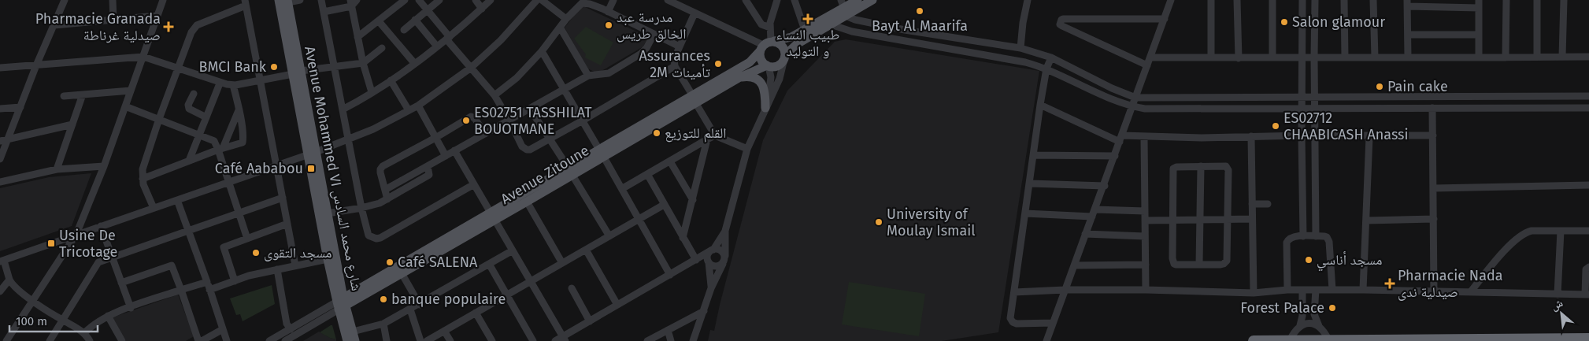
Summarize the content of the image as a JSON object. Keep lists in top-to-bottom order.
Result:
{
  "streets": {
    "main road": ["Avenue Mohammed VI شارع محمد السادس", "Avenue Zitoune"]
  },
  "crossings": [
    ["Avenue Mohammed VI شارع محمد السادس", "Avenue Zitoune"]
  ],
  "places": {
    "other": [
      "Bayt Al Maarifa",
      "Salon glamour",
      "مدرسة عبد الخالق طريس",
      "Assurances 2M تأمينات",
      "BMCI Bank",
      "Pain cake",
      "ES02751 TASSHILAT BOUOTMANE",
      "ES02712 CHAABICASH Anassi",
      "القلم للتوزيع",
      "University of Moulay Ismail",
      "مسجد التقوى",
      "مسجد أناسي",
      "Café SALENA",
      "banque populaire",
      "Forest Palace"
    ],
    "health": ["طبيب النساء و التوليد", "Pharmacie Granada صيدلية غرناطة", "Pharmacie Nada صيدلية ندى"],
    "transit": ["Café Aababou", "Usine De Tricotage"]
  },
  "scale_bar": "100 m",
  "north": "top left"
}
